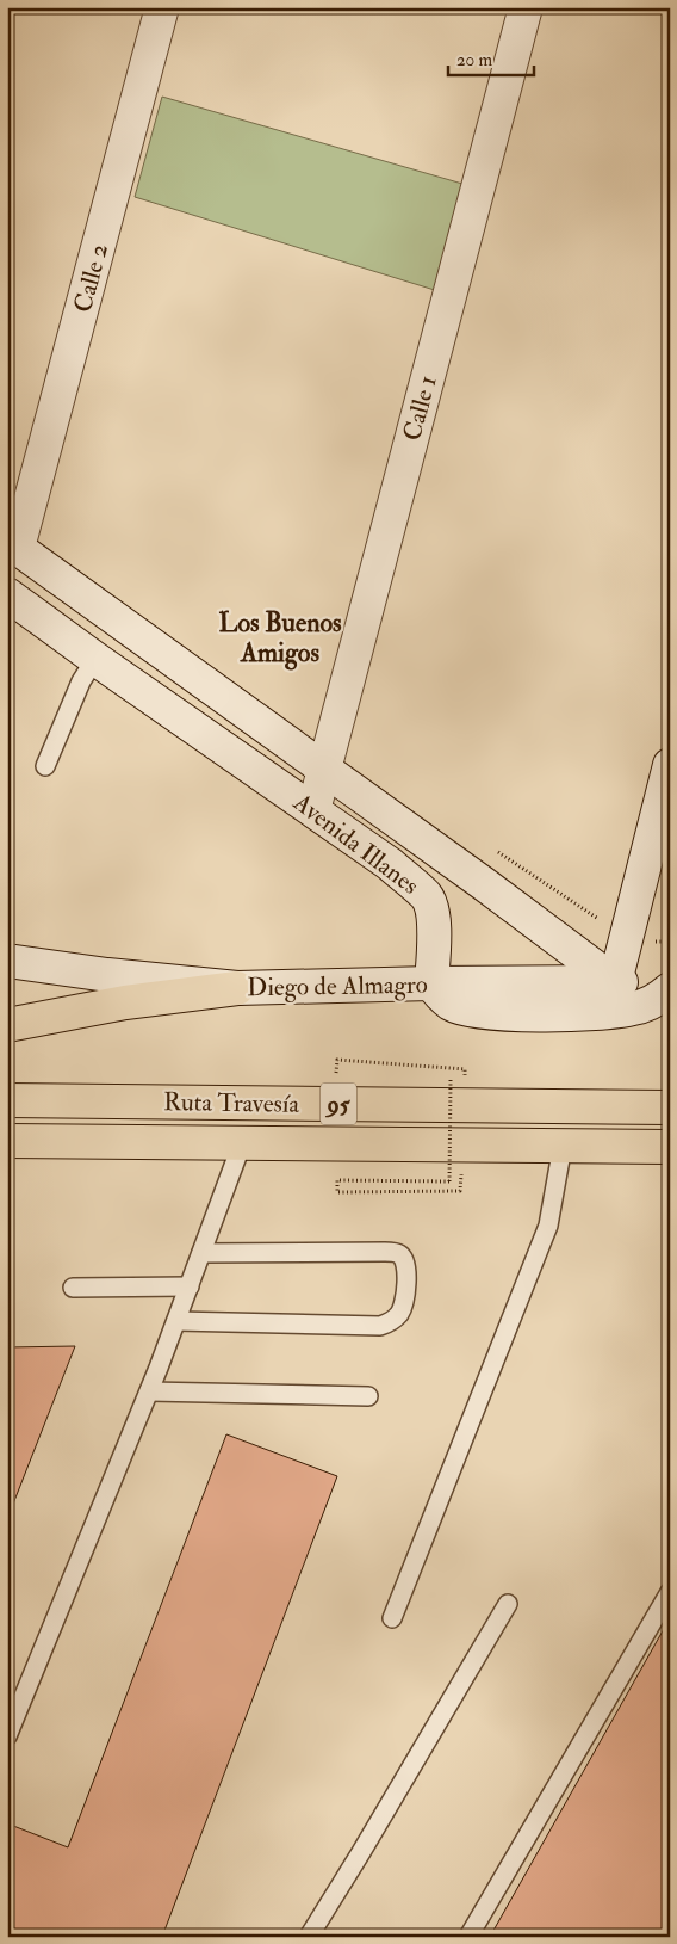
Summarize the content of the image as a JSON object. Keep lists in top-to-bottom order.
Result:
{
  "streets": {
    "highway": ["Ruta Travesía", "95"],
    "main road": [
      "Calle 2",
      "Calle 1",
      "Avenida Illanes",
      "Diego de Almagro"
    ]
  },
  "crossings": [
    ["Calle 2", "Avenida Illanes"],
    ["Calle 1", "Avenida Illanes"],
    ["Avenida Illanes", "Diego de Almagro"]
  ],
  "districts": ["Los Buenos Amigos"],
  "scale_bar": "20 m"
}
